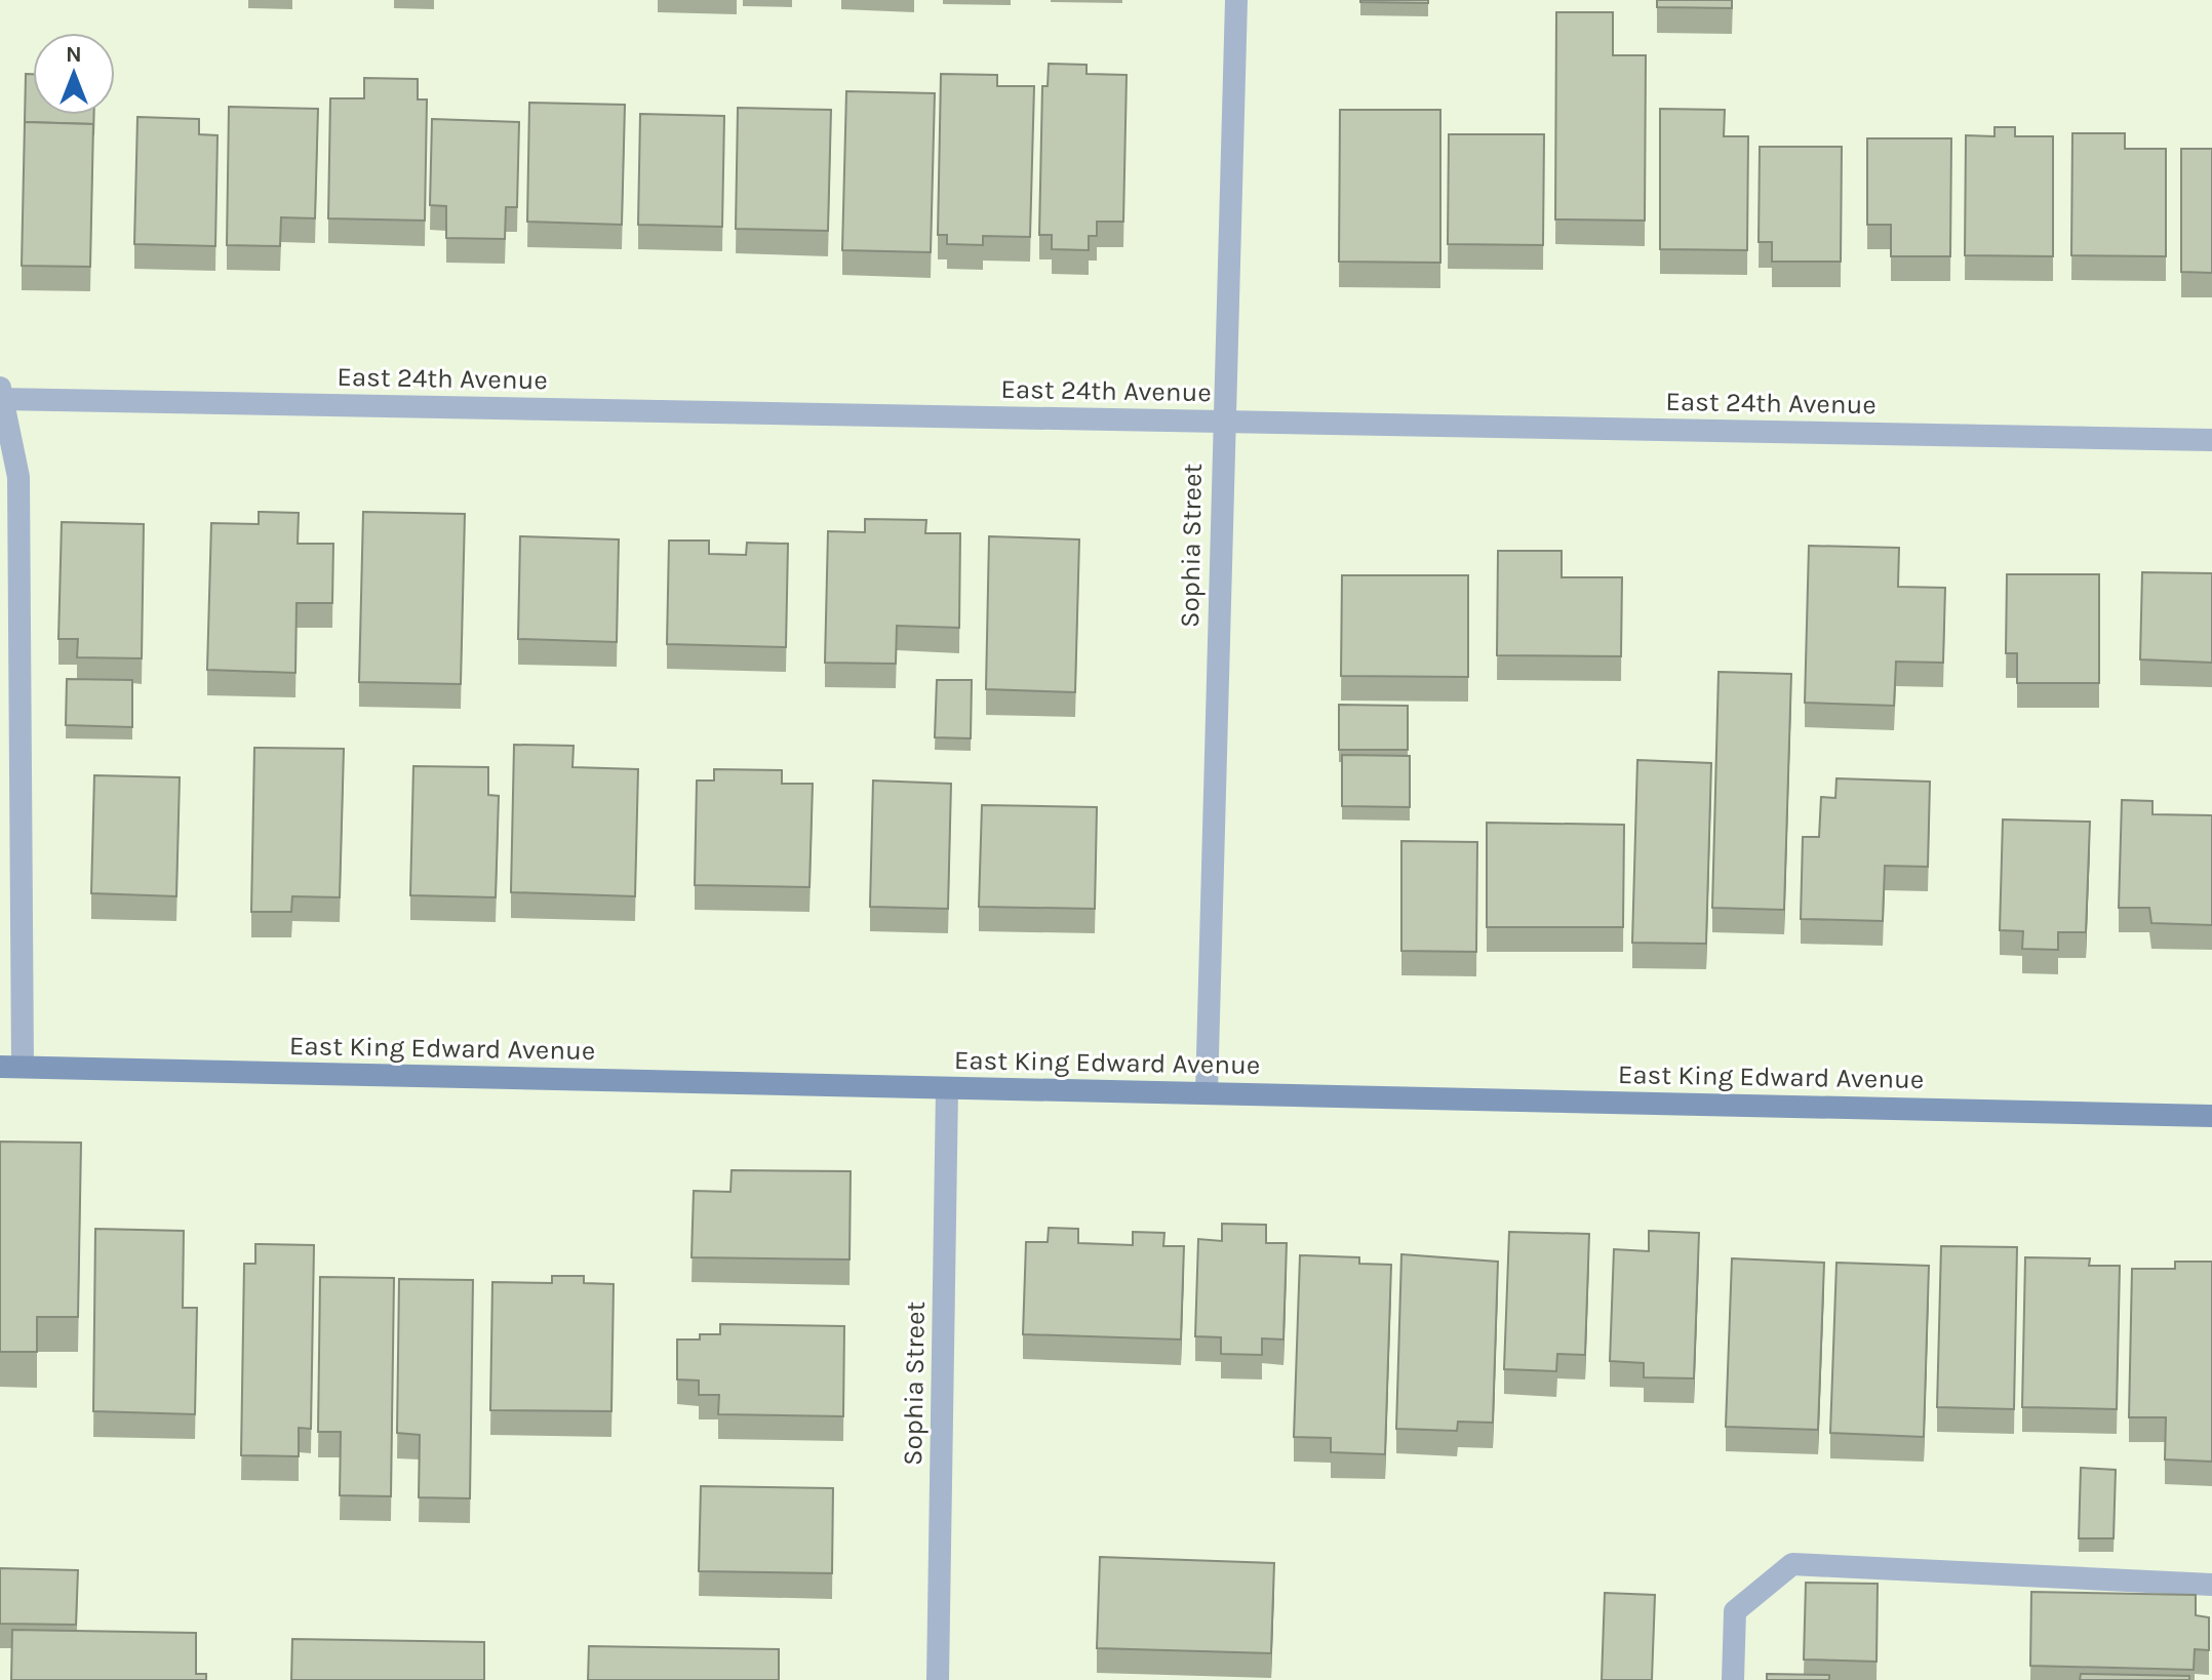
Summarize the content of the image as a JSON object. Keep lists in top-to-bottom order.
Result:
{
  "streets": {
    "main road": ["East King Edward Avenue"],
    "street": ["East 24th Avenue", "Sophia Street"]
  },
  "crossings": [
    ["East 24th Avenue", "Sophia Street"],
    ["Sophia Street", "East King Edward Avenue"]
  ],
  "north": "top"
}
